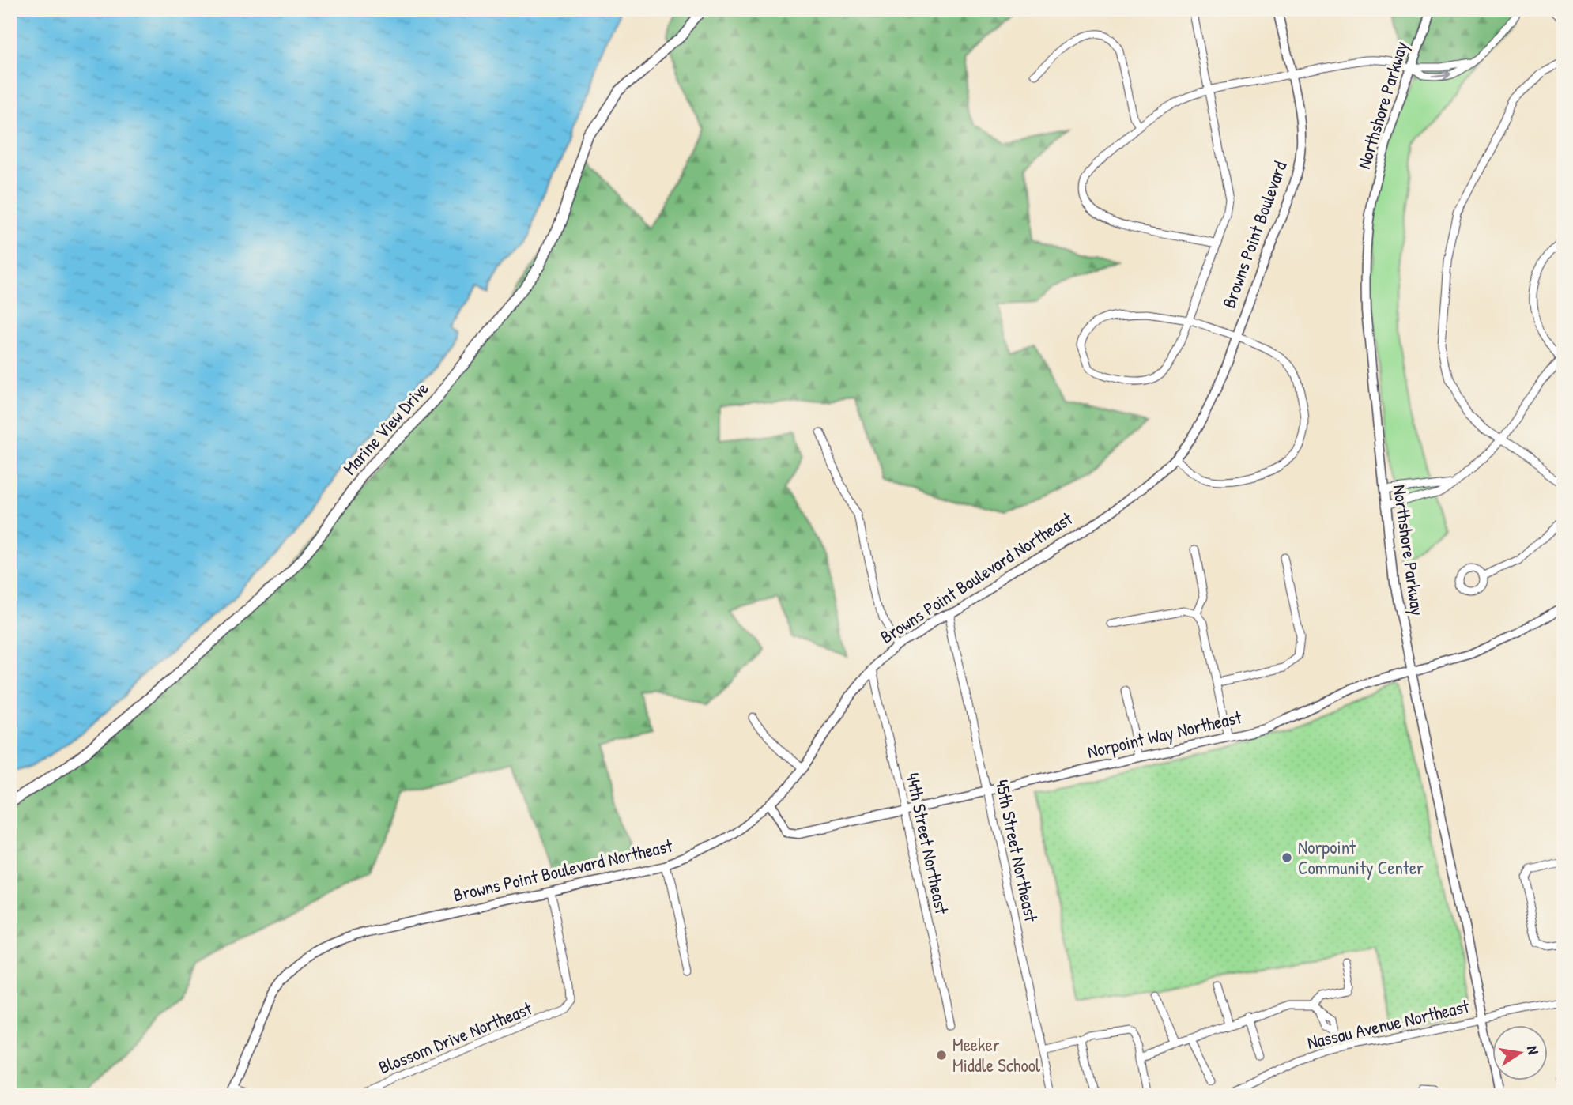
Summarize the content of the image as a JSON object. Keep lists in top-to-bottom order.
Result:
{
  "streets": {
    "main road": ["Marine View Drive"],
    "street": [
      "Northshore Parkway",
      "Browns Point Boulevard",
      "Browns Point Boulevard Northeast",
      "Norpoint Way Northeast",
      "44th Street Northeast",
      "45th Street Northeast",
      "Nassau Avenue Northeast",
      "Blossom Drive Northeast"
    ]
  },
  "crossings": [
    ["Northshore Parkway", "Norpoint Way Northeast"],
    ["Northshore Parkway", "Nassau Avenue Northeast"],
    ["Browns Point Boulevard", "Browns Point Boulevard Northeast"],
    ["Browns Point Boulevard Northeast", "Norpoint Way Northeast"],
    ["Browns Point Boulevard Northeast", "44th Street Northeast"],
    ["Browns Point Boulevard Northeast", "45th Street Northeast"],
    ["Browns Point Boulevard Northeast", "Blossom Drive Northeast"],
    ["Norpoint Way Northeast", "44th Street Northeast"],
    ["Norpoint Way Northeast", "45th Street Northeast"]
  ],
  "places": ["Norpoint Community Center", "Meeker Middle School"],
  "north": "right"
}
